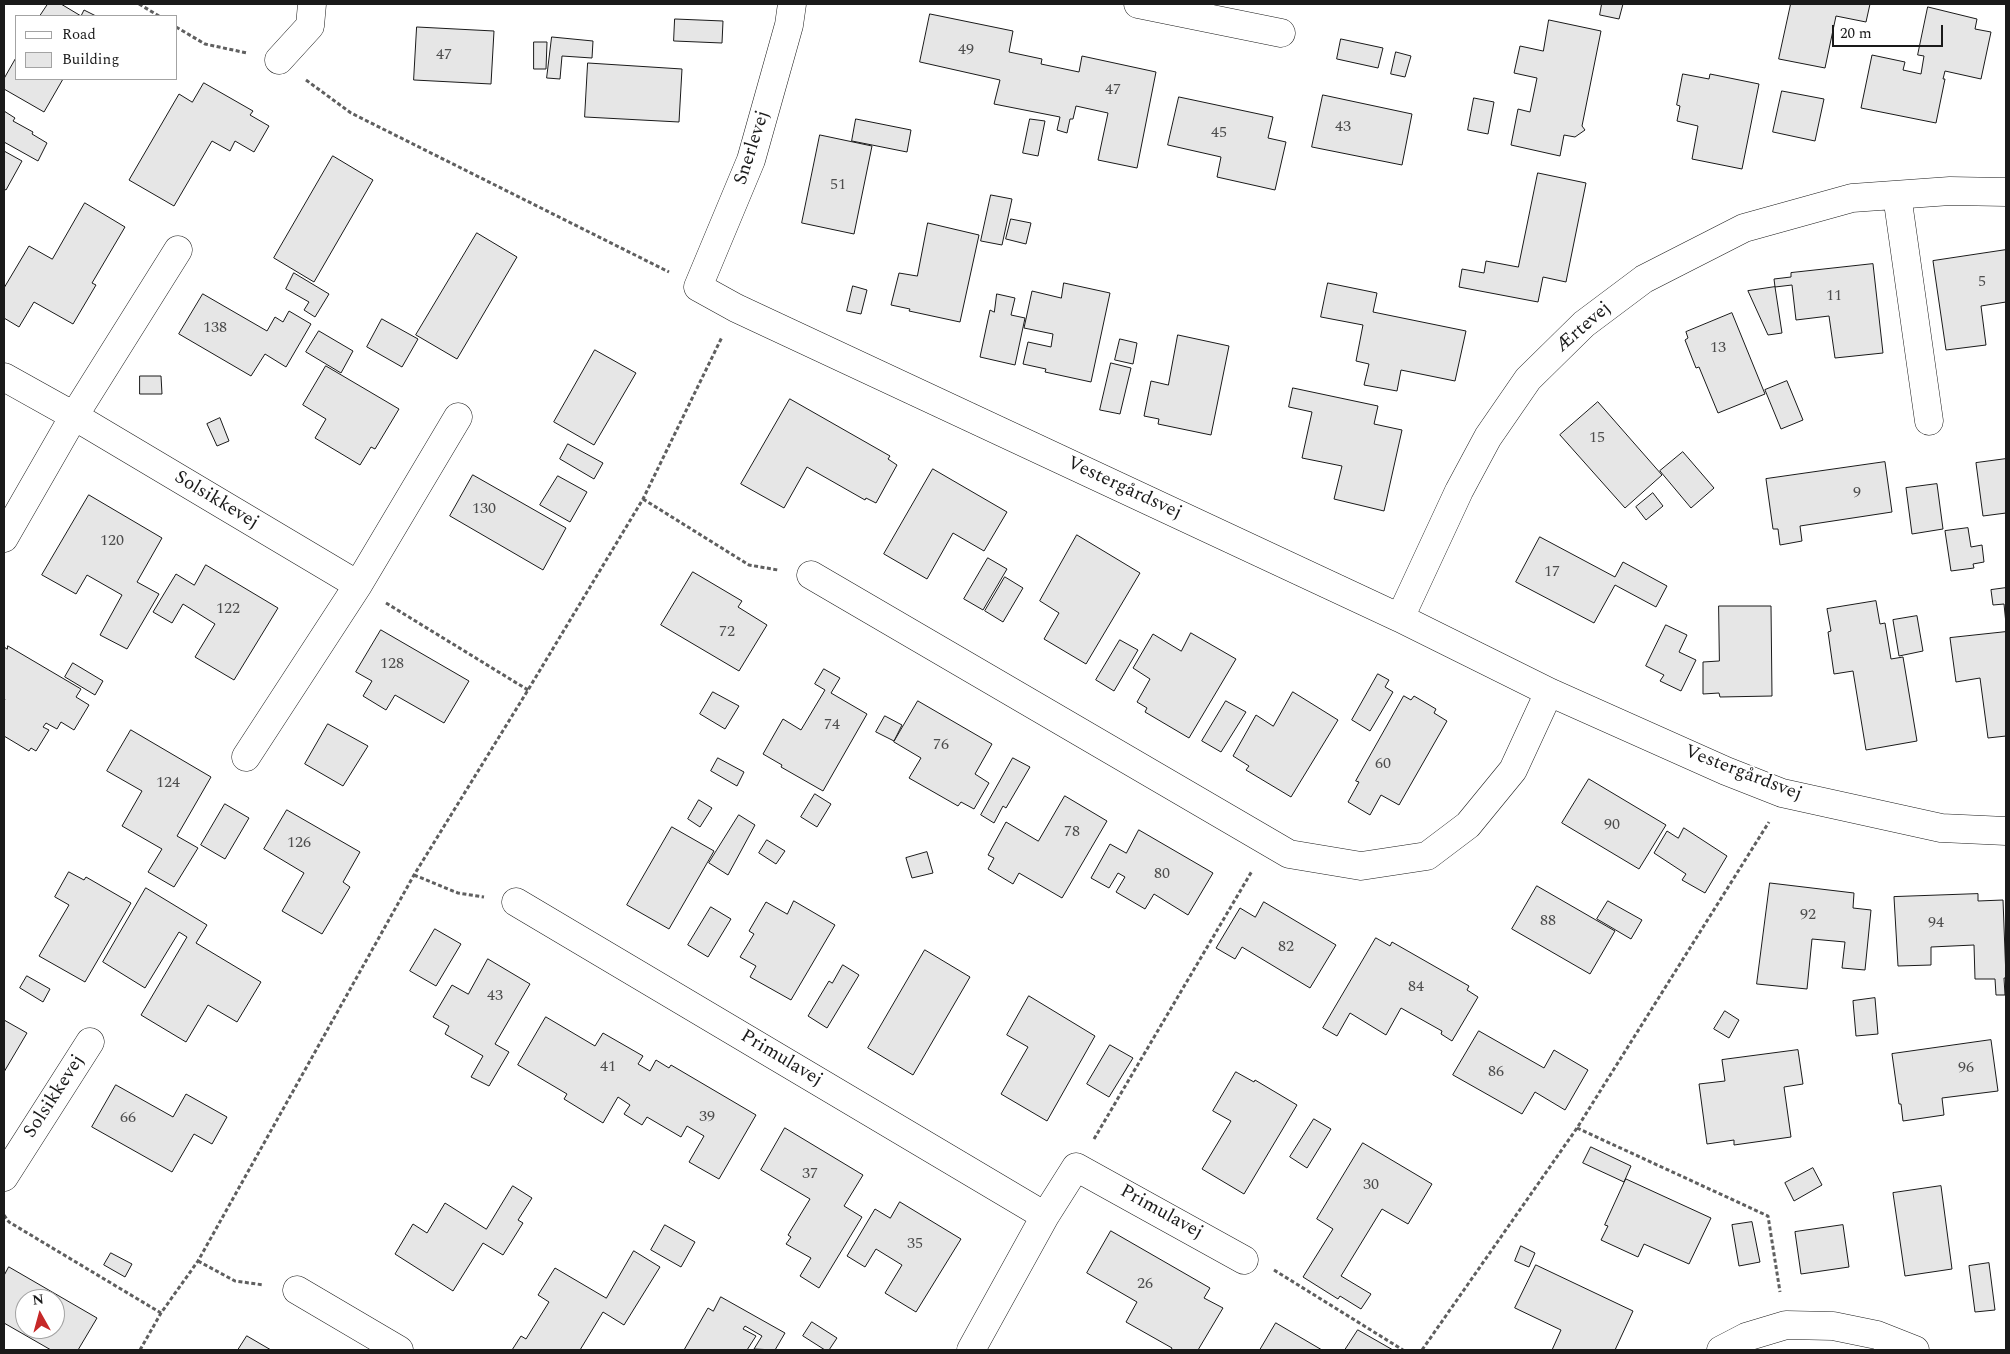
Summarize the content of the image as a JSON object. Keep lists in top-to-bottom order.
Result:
{
  "streets": {
    "street": [
      "Snerlevej",
      "Ærtevej",
      "Vestergårdsvej",
      "Solsikkevej",
      "Primulavej"
    ]
  },
  "crossings": [
    ["Snerlevej", "Vestergårdsvej"],
    ["Ærtevej", "Vestergårdsvej"]
  ],
  "house_numbers": [
    "49",
    "47",
    "47",
    "43",
    "45",
    "51",
    "5",
    "11",
    "138",
    "13",
    "15",
    "9",
    "130",
    "120",
    "17",
    "122",
    "72",
    "128",
    "74",
    "76",
    "60",
    "124",
    "90",
    "78",
    "126",
    "80",
    "92",
    "88",
    "94",
    "82",
    "84",
    "43",
    "41",
    "96",
    "86",
    "39",
    "66",
    "37",
    "30",
    "35",
    "26"
  ],
  "legend": ["Road", "Building"],
  "scale_bar": "20 m",
  "north": "top"
}
